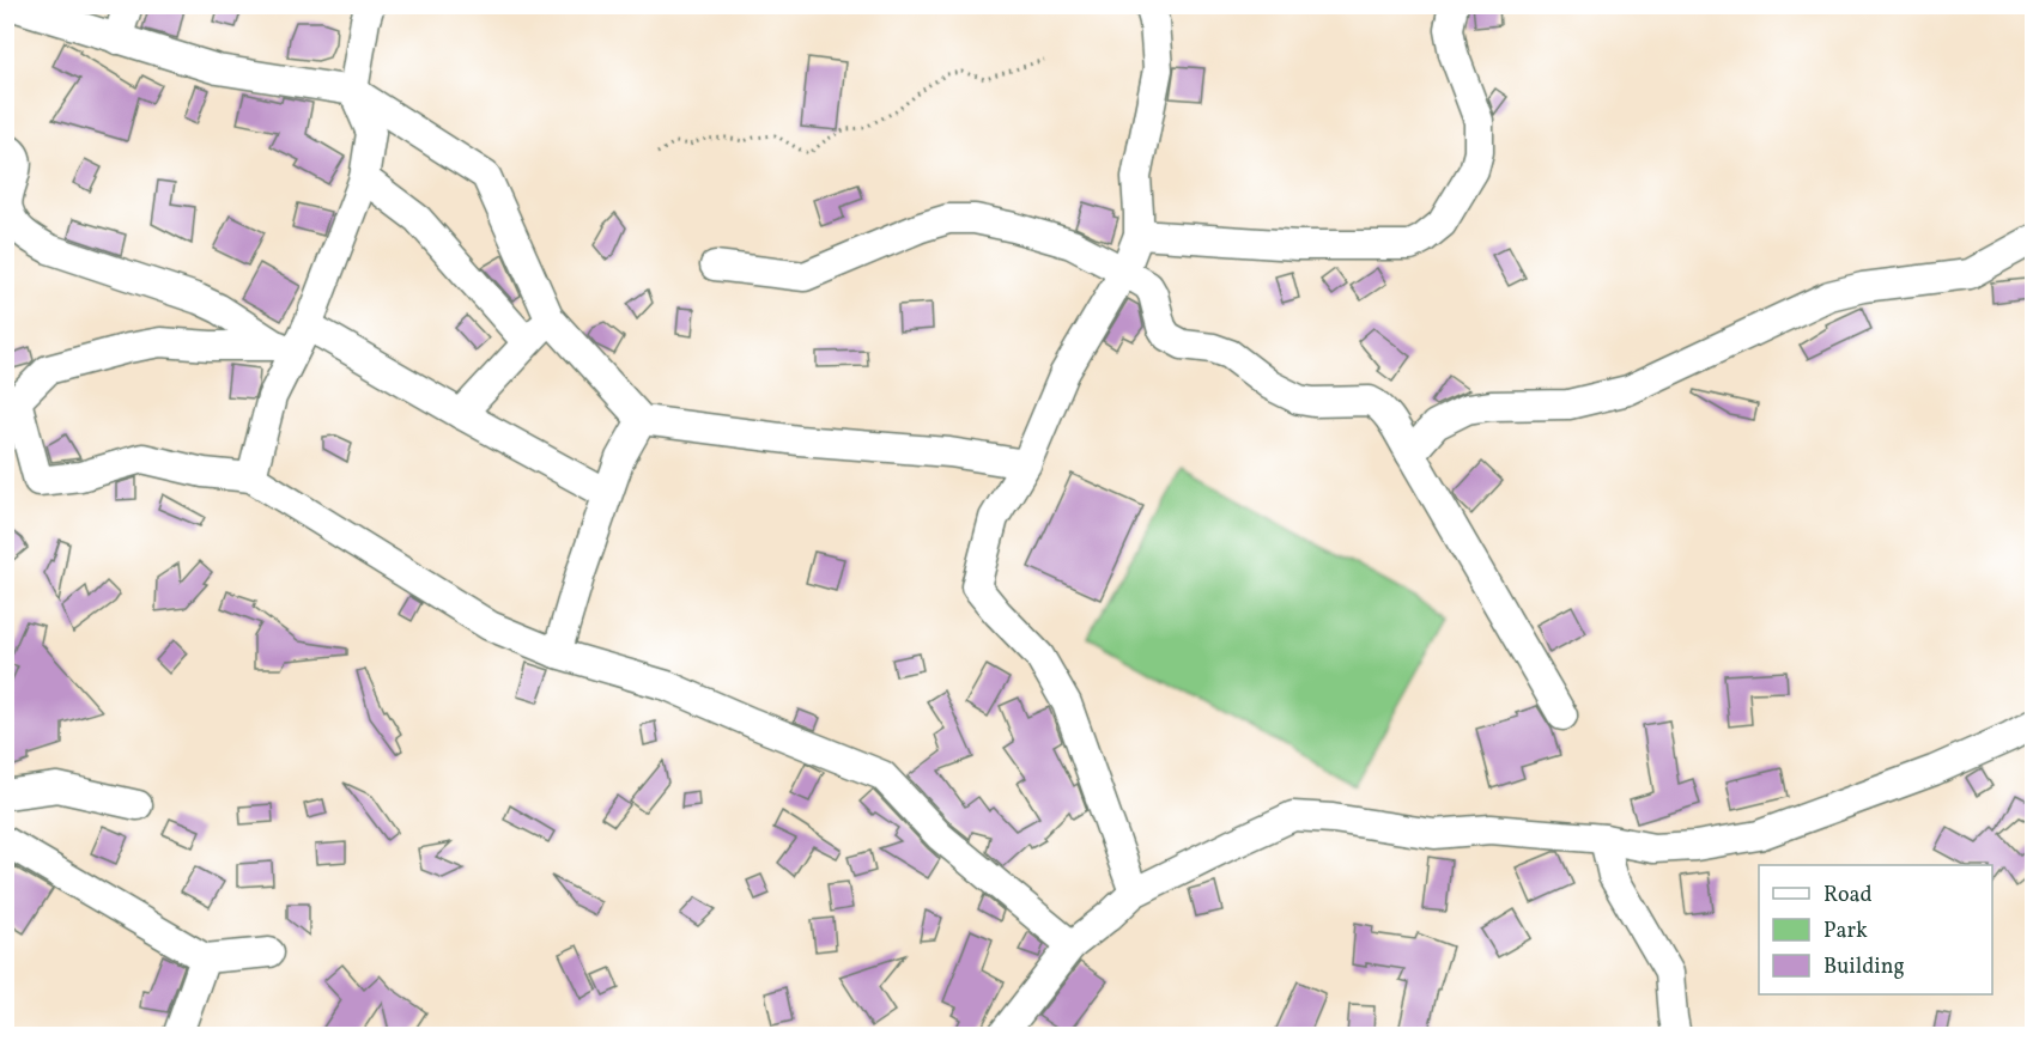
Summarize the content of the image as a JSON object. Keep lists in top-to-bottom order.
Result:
{
  "legend": ["Road", "Park", "Building"]
}
